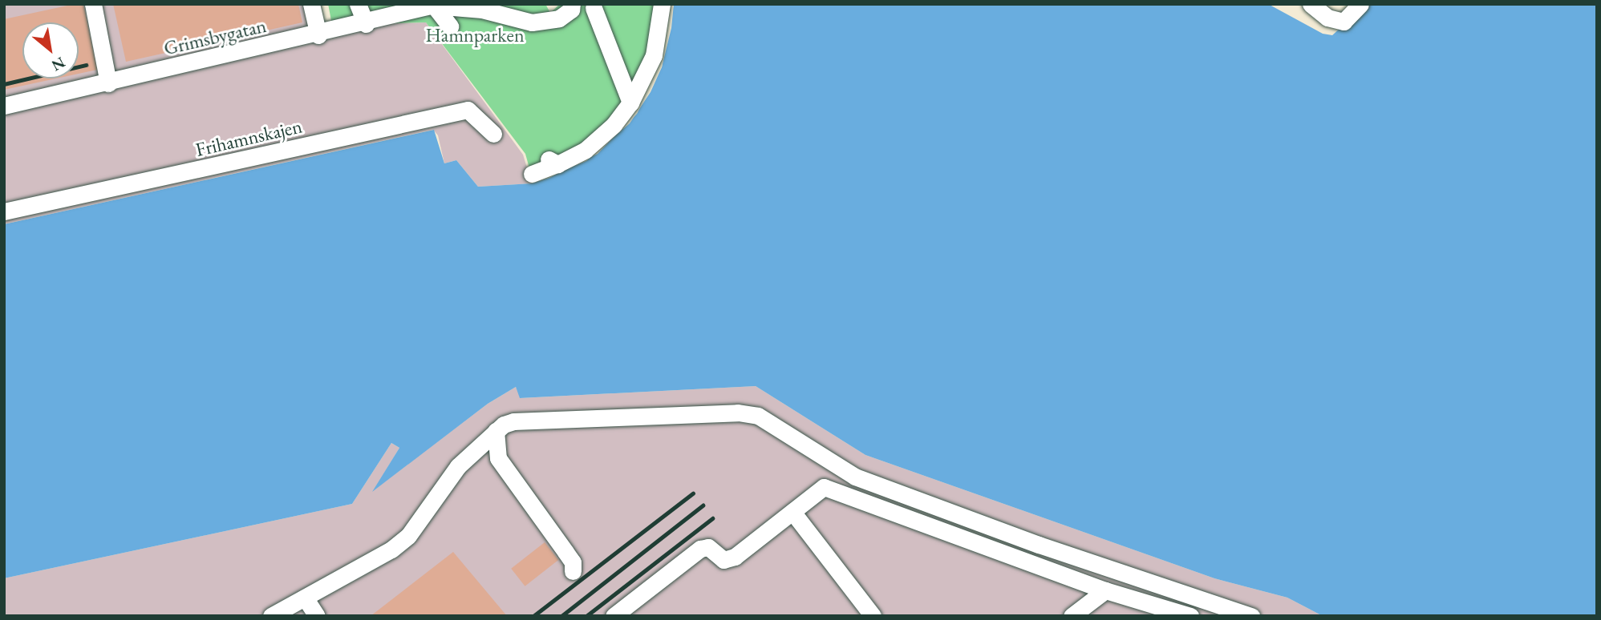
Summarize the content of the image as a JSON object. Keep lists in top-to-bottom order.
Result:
{
  "streets": {
    "street": ["Grimsbygatan", "Frihamnskajen"]
  },
  "parks": ["Hamnparken"],
  "north": "bottom right"
}
